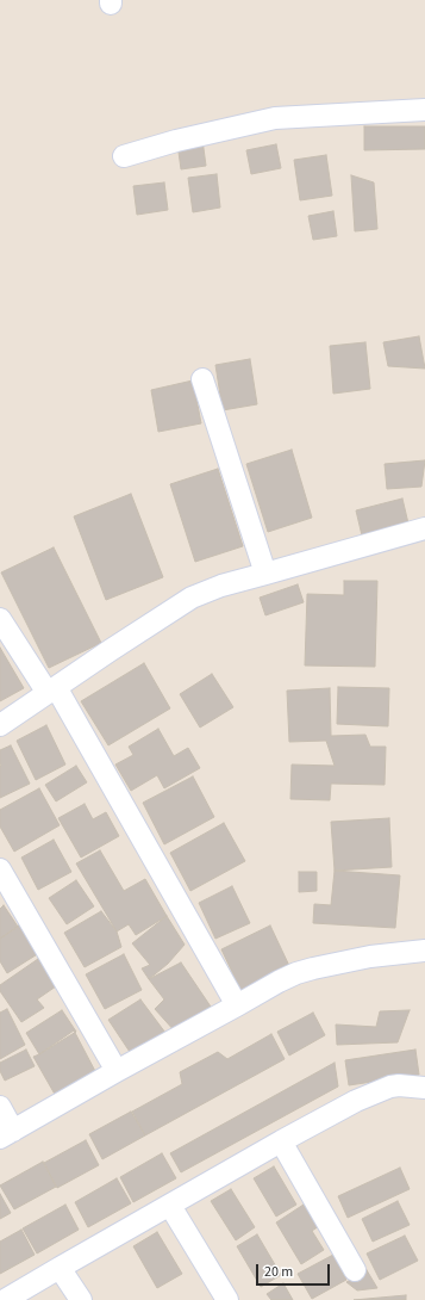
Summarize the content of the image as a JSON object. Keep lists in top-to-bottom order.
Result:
{
  "scale_bar": "20 m"
}
